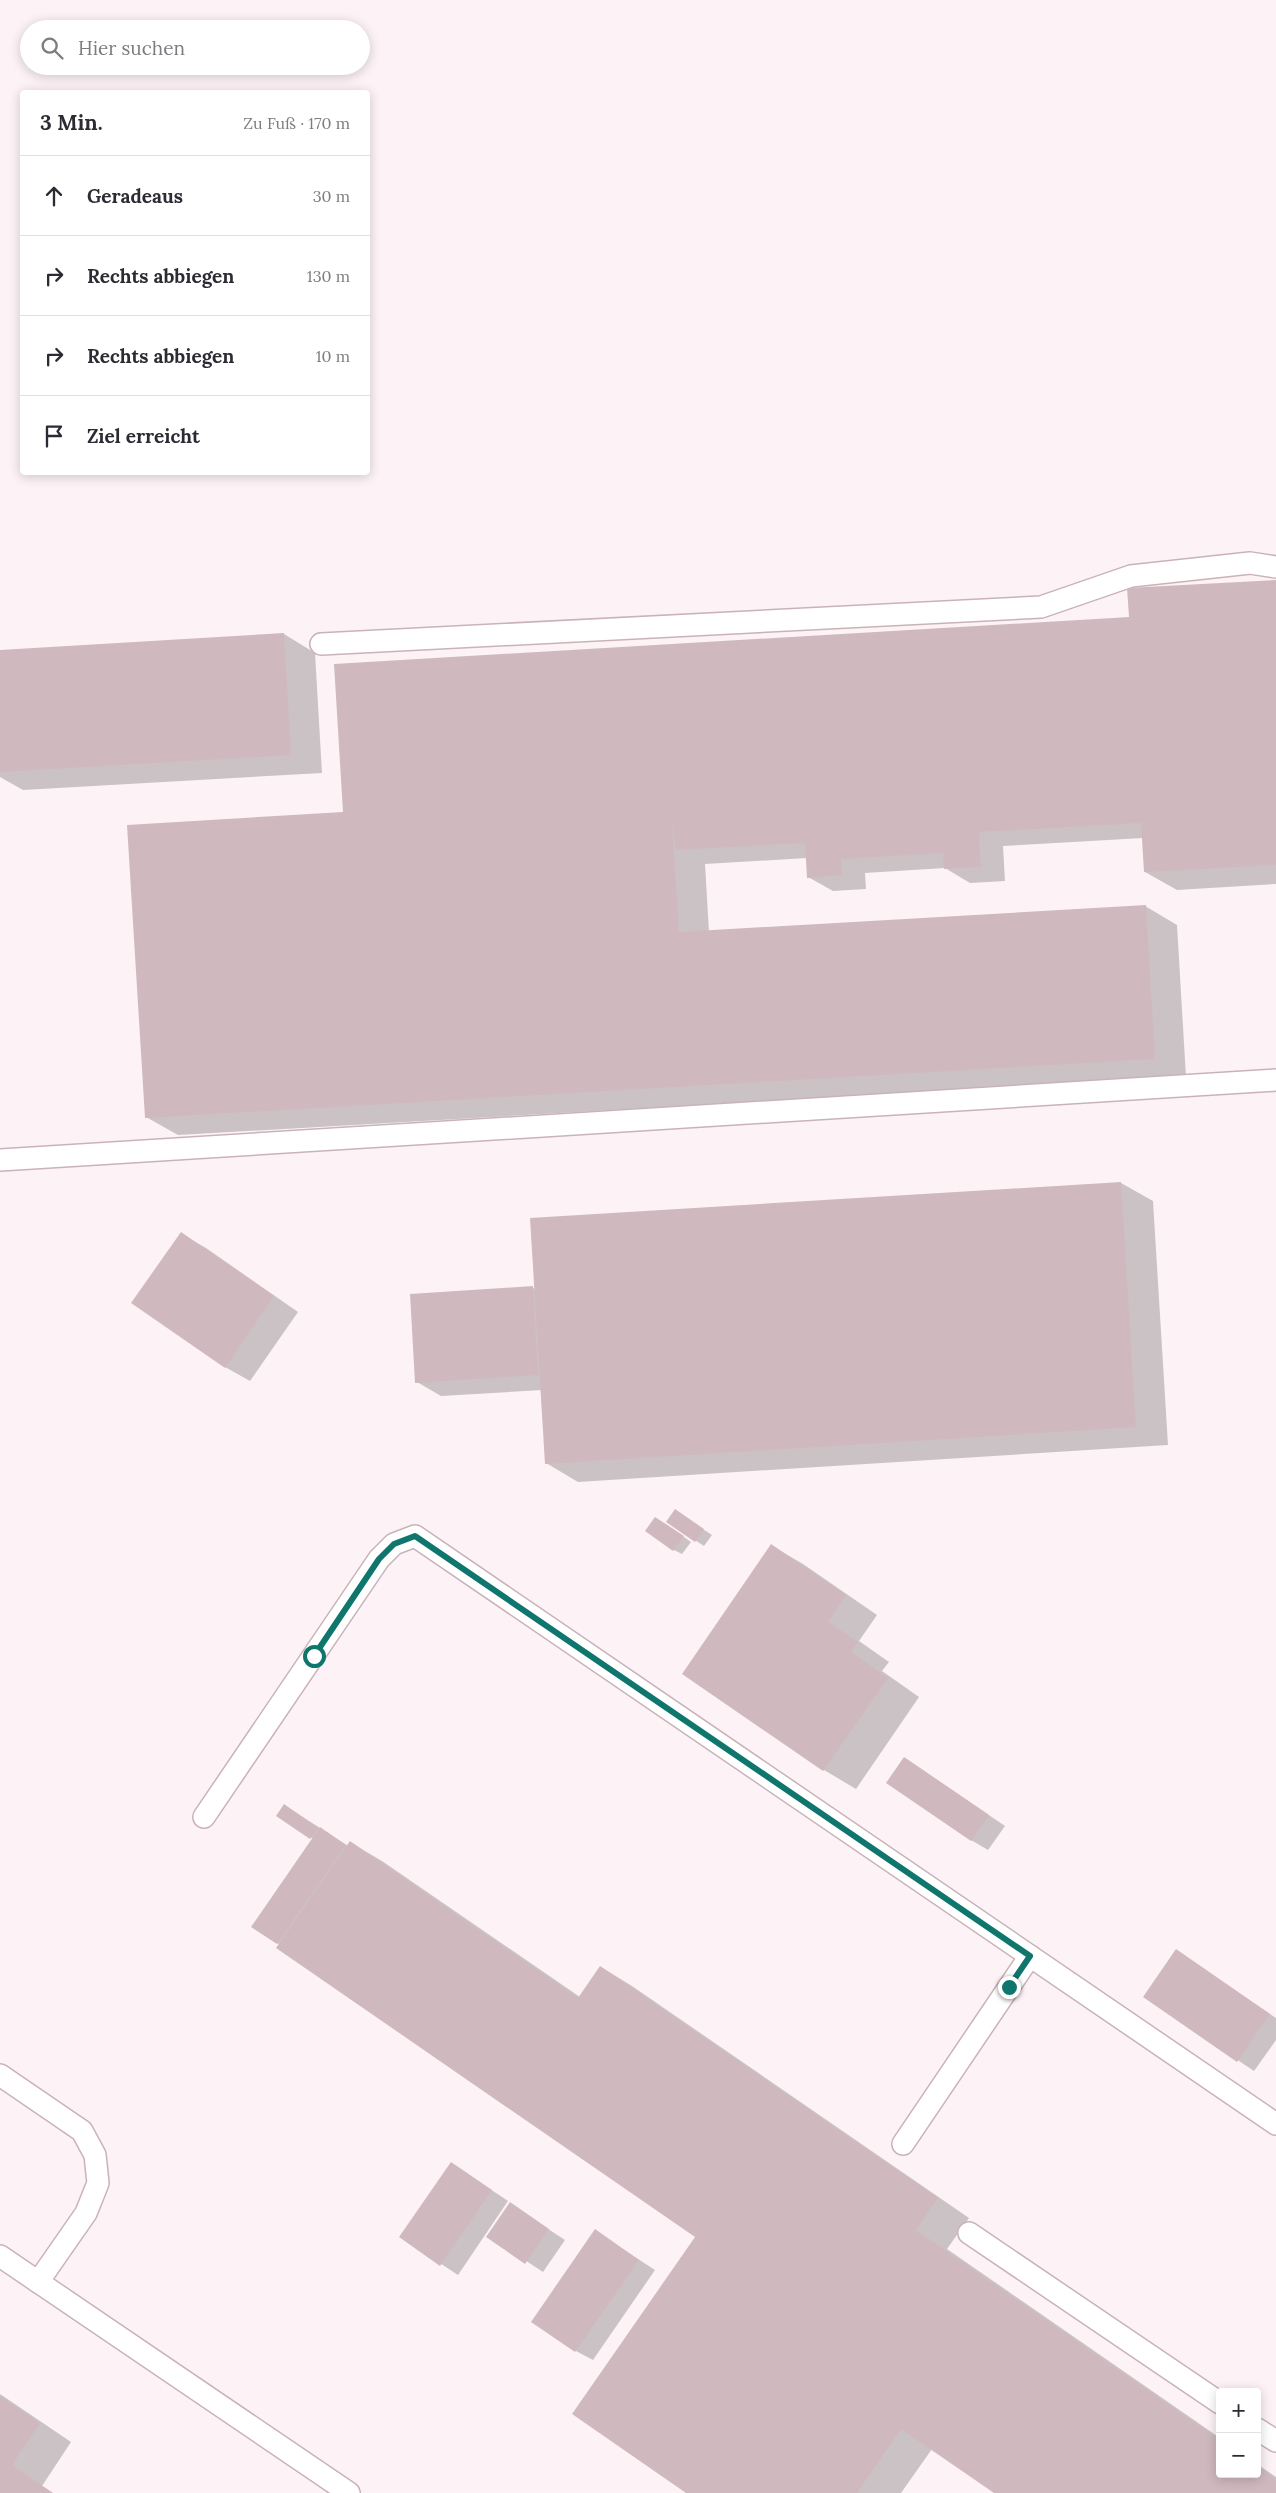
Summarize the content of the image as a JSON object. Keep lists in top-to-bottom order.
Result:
{
  "page": {
    "search": "Hier suchen",
    "heading": ["3 Min.", "Zu Fuß · 170 m"],
    "list": [
      ["Geradeaus", "30 m"],
      ["Rechts abbiegen", "130 m"],
      ["Rechts abbiegen", "10 m"],
      "Ziel erreicht"
    ],
    "map_buttons": ["+", "−"]
  }
}
